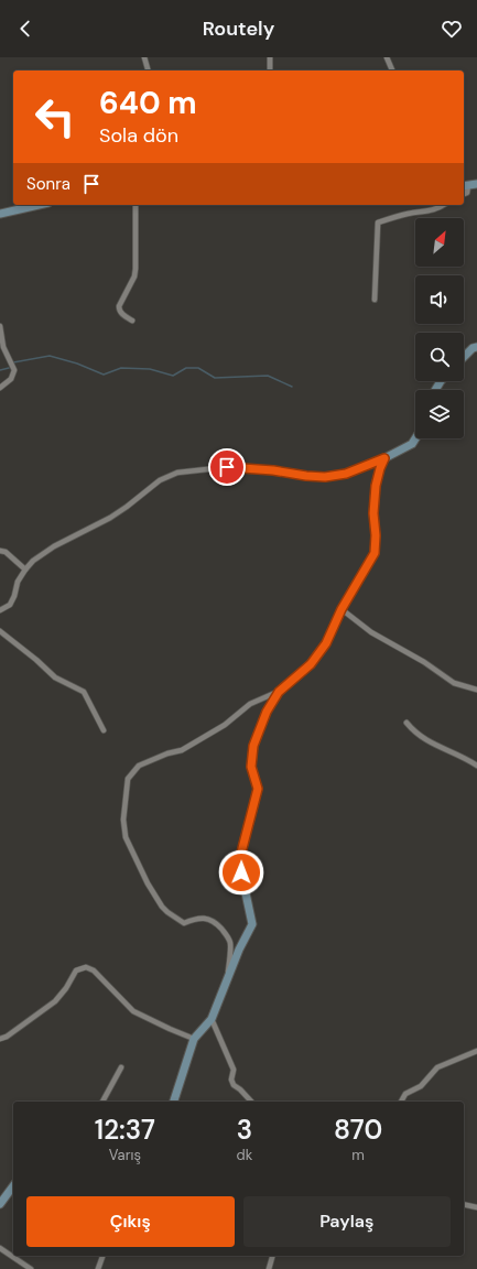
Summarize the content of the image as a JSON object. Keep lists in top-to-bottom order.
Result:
{
  "north": "top right",
  "page": {
    "header": "Routely",
    "turn": ["640 m", "Sola dön"],
    "then": "Sonra",
    "eta": [
      "12:37",
      "Varış",
      "3",
      "dk",
      "870",
      "m"
    ],
    "buttons": ["Çıkış", "Paylaş"]
  }
}
